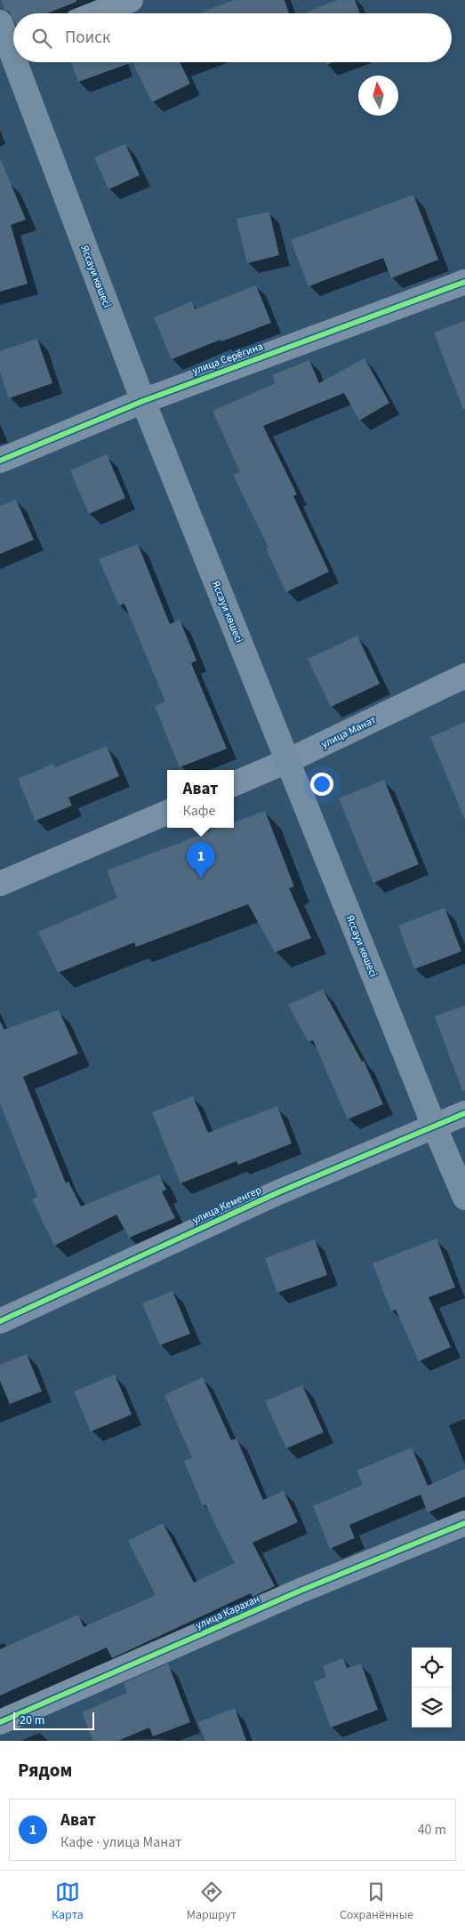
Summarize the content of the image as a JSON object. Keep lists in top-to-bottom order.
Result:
{
  "streets": {
    "main road": ["Яссауи көшесі"],
    "street": [
      "улица Серёгина",
      "улица Манат",
      "улица Кеменгер",
      "улица Карахан"
    ]
  },
  "crossings": [
    ["Яссауи көшесі", "улица Серёгина"],
    ["Яссауи көшесі", "улица Манат"],
    ["Яссауи көшесі", "улица Кеменгер"]
  ],
  "scale_bar": "20 m",
  "north": "top",
  "page": {
    "search": "Поиск",
    "popup": ["Ават", "Кафе"],
    "pins": "1",
    "scale": "20 m",
    "heading": "Рядом",
    "list": [
      {
        "mark": "1",
        "name": "Ават",
        "note": "Кафе · улица Манат",
        "value": "40 m"
      }
    ],
    "nav": ["Карта", "Маршрут", "Сохранённые"]
  }
}
